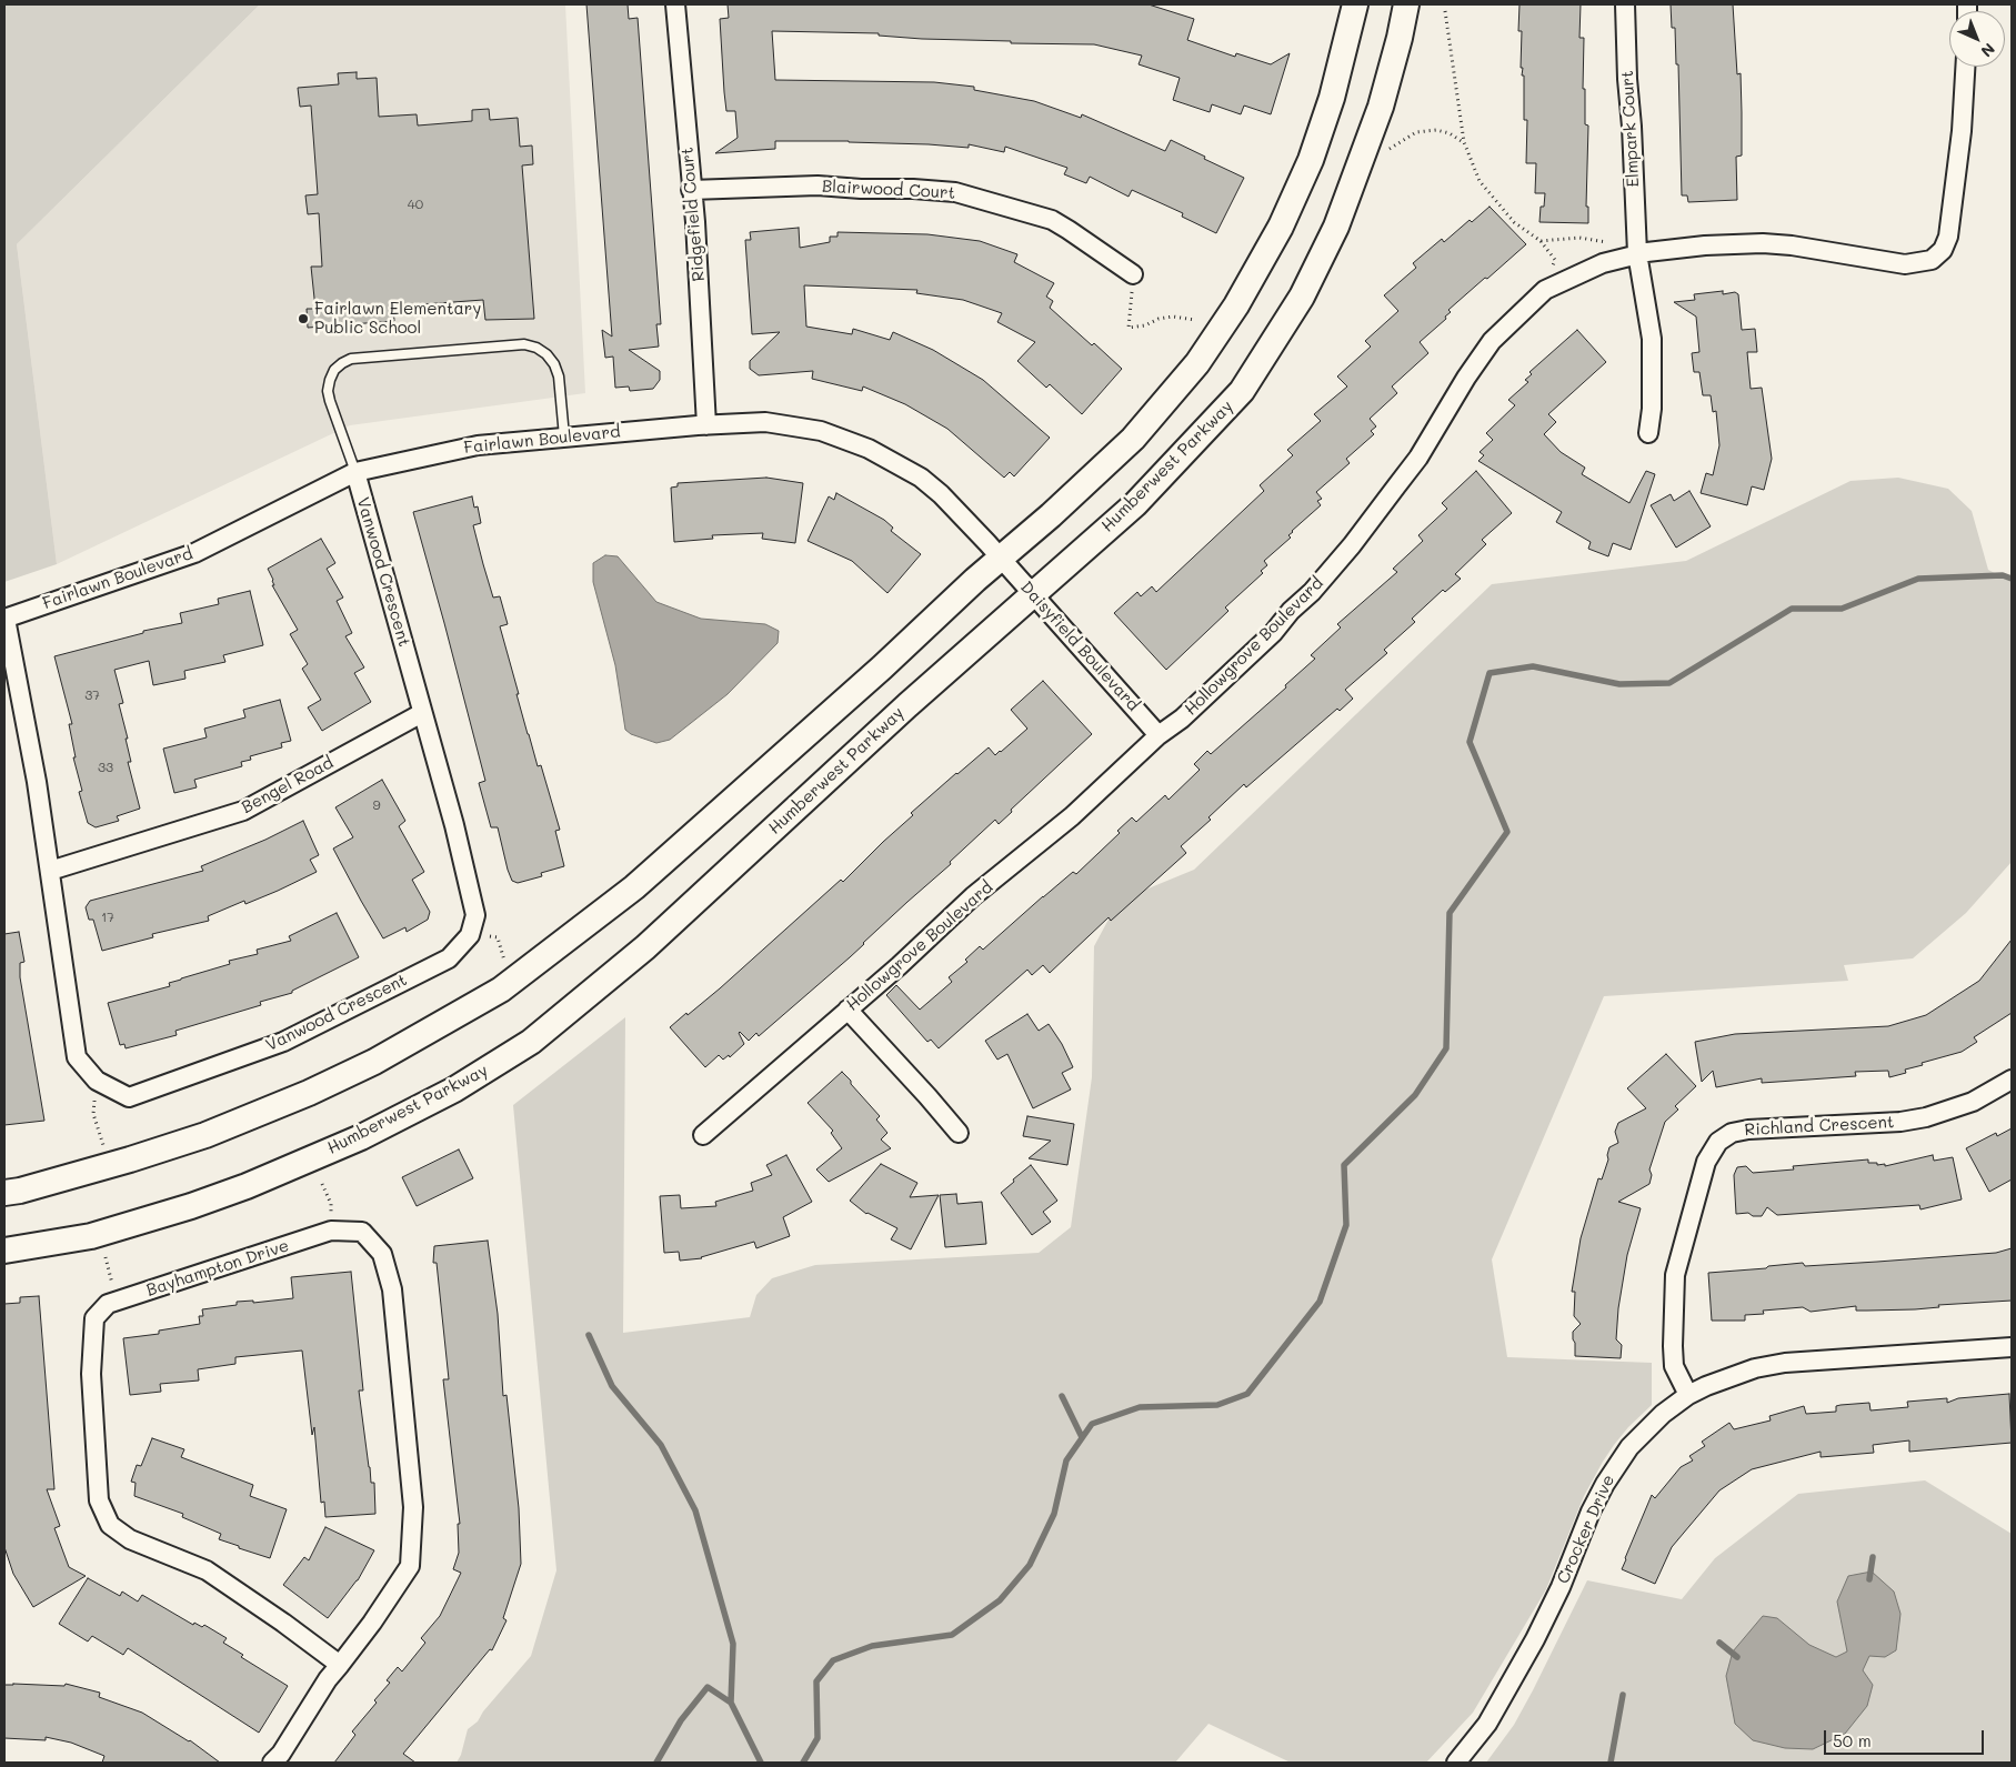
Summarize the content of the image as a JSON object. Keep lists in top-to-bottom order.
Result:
{
  "streets": {
    "main road": ["Humberwest Parkway"],
    "street": [
      "Elmpark Court",
      "Blairwood Court",
      "Ridgefield Court",
      "Fairlawn Boulevard",
      "Vanwood Crescent",
      "Daisyfield Boulevard",
      "Hollowgrove Boulevard",
      "Bengel Road",
      "Richland Crescent",
      "Bayhampton Drive",
      "Crocker Drive"
    ]
  },
  "crossings": [
    ["Elmpark Court", "Hollowgrove Boulevard"],
    ["Blairwood Court", "Ridgefield Court"],
    ["Ridgefield Court", "Fairlawn Boulevard"],
    ["Fairlawn Boulevard", "Vanwood Crescent"],
    ["Fairlawn Boulevard", "Daisyfield Boulevard"],
    ["Humberwest Parkway", "Daisyfield Boulevard"],
    ["Vanwood Crescent", "Bengel Road"],
    ["Daisyfield Boulevard", "Hollowgrove Boulevard"],
    ["Richland Crescent", "Crocker Drive"]
  ],
  "places": ["Fairlawn Elementary Public School"],
  "house_numbers": [
    "40",
    "37",
    "33",
    "9",
    "17"
  ],
  "scale_bar": "50 m",
  "north": "bottom right"
}
